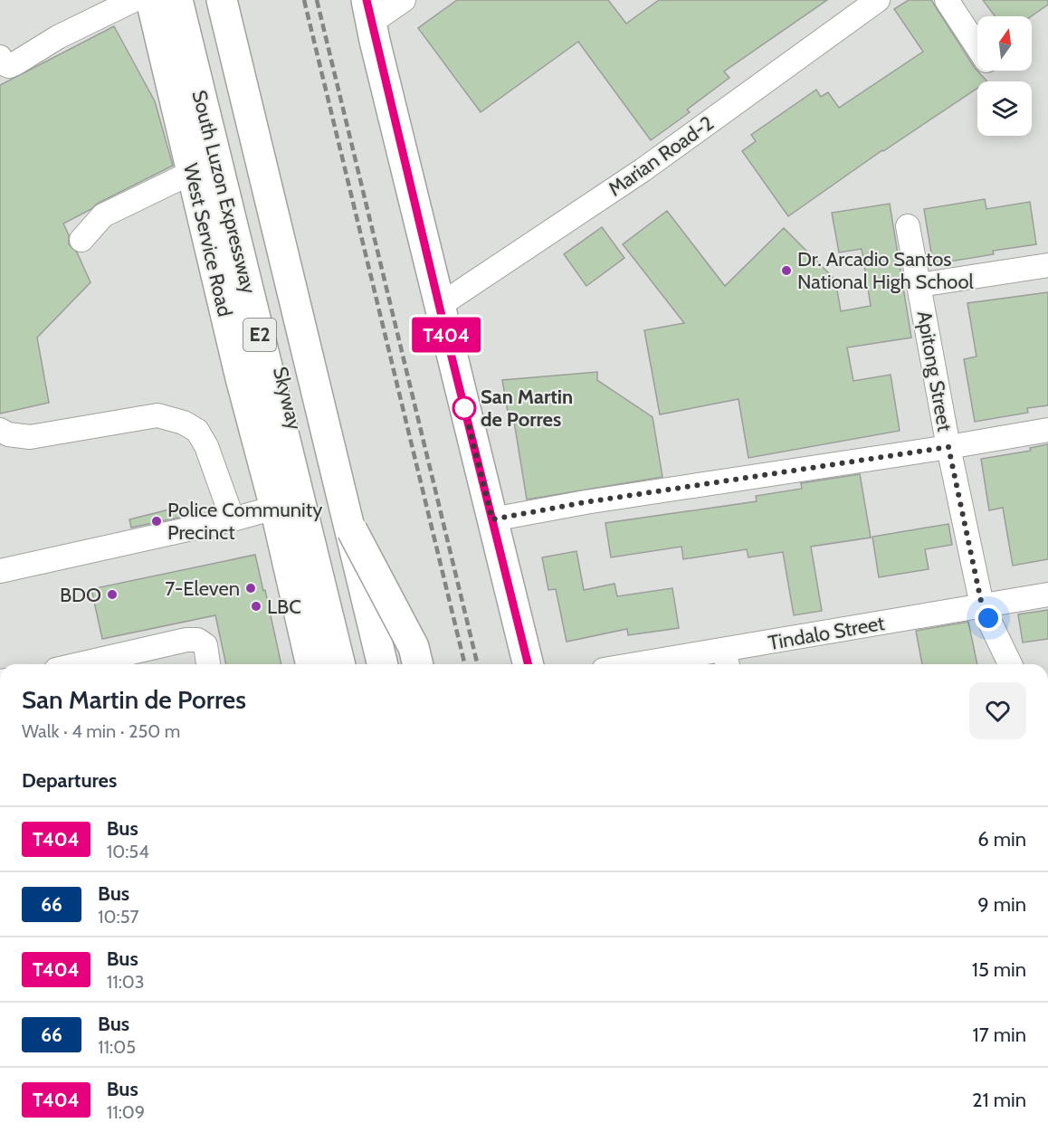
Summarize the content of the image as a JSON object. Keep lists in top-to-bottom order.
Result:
{
  "streets": {
    "main road": [
      "South Luzon Expressway",
      "West Service Road",
      "E2",
      "Skyway"
    ],
    "street": ["Marian Road-2", "Apitong Street", "Tindalo Street"]
  },
  "crossings": [
    ["Apitong Street", "Tindalo Street"]
  ],
  "places": [
    "Dr. Arcadio Santos National High School",
    "San Martin de Porres",
    "Police Community Precinct",
    "7-Eleven",
    "BDO",
    "LBC"
  ],
  "lines": ["bus line T404"],
  "north": "top",
  "page": {
    "on_map": "T404",
    "heading": [
      ["San Martin de Porres", "Walk · 4 min · 250 m"],
      "Departures"
    ],
    "list": [
      {
        "mark": "T404",
        "name": "Bus",
        "note": "10:54",
        "value": "6 min"
      },
      {
        "mark": "66",
        "name": "Bus",
        "note": "10:57",
        "value": "9 min"
      },
      {
        "mark": "T404",
        "name": "Bus",
        "note": "11:03",
        "value": "15 min"
      },
      {
        "mark": "66",
        "name": "Bus",
        "note": "11:05",
        "value": "17 min"
      },
      {
        "mark": "T404",
        "name": "Bus",
        "note": "11:09",
        "value": "21 min"
      }
    ]
  }
}
